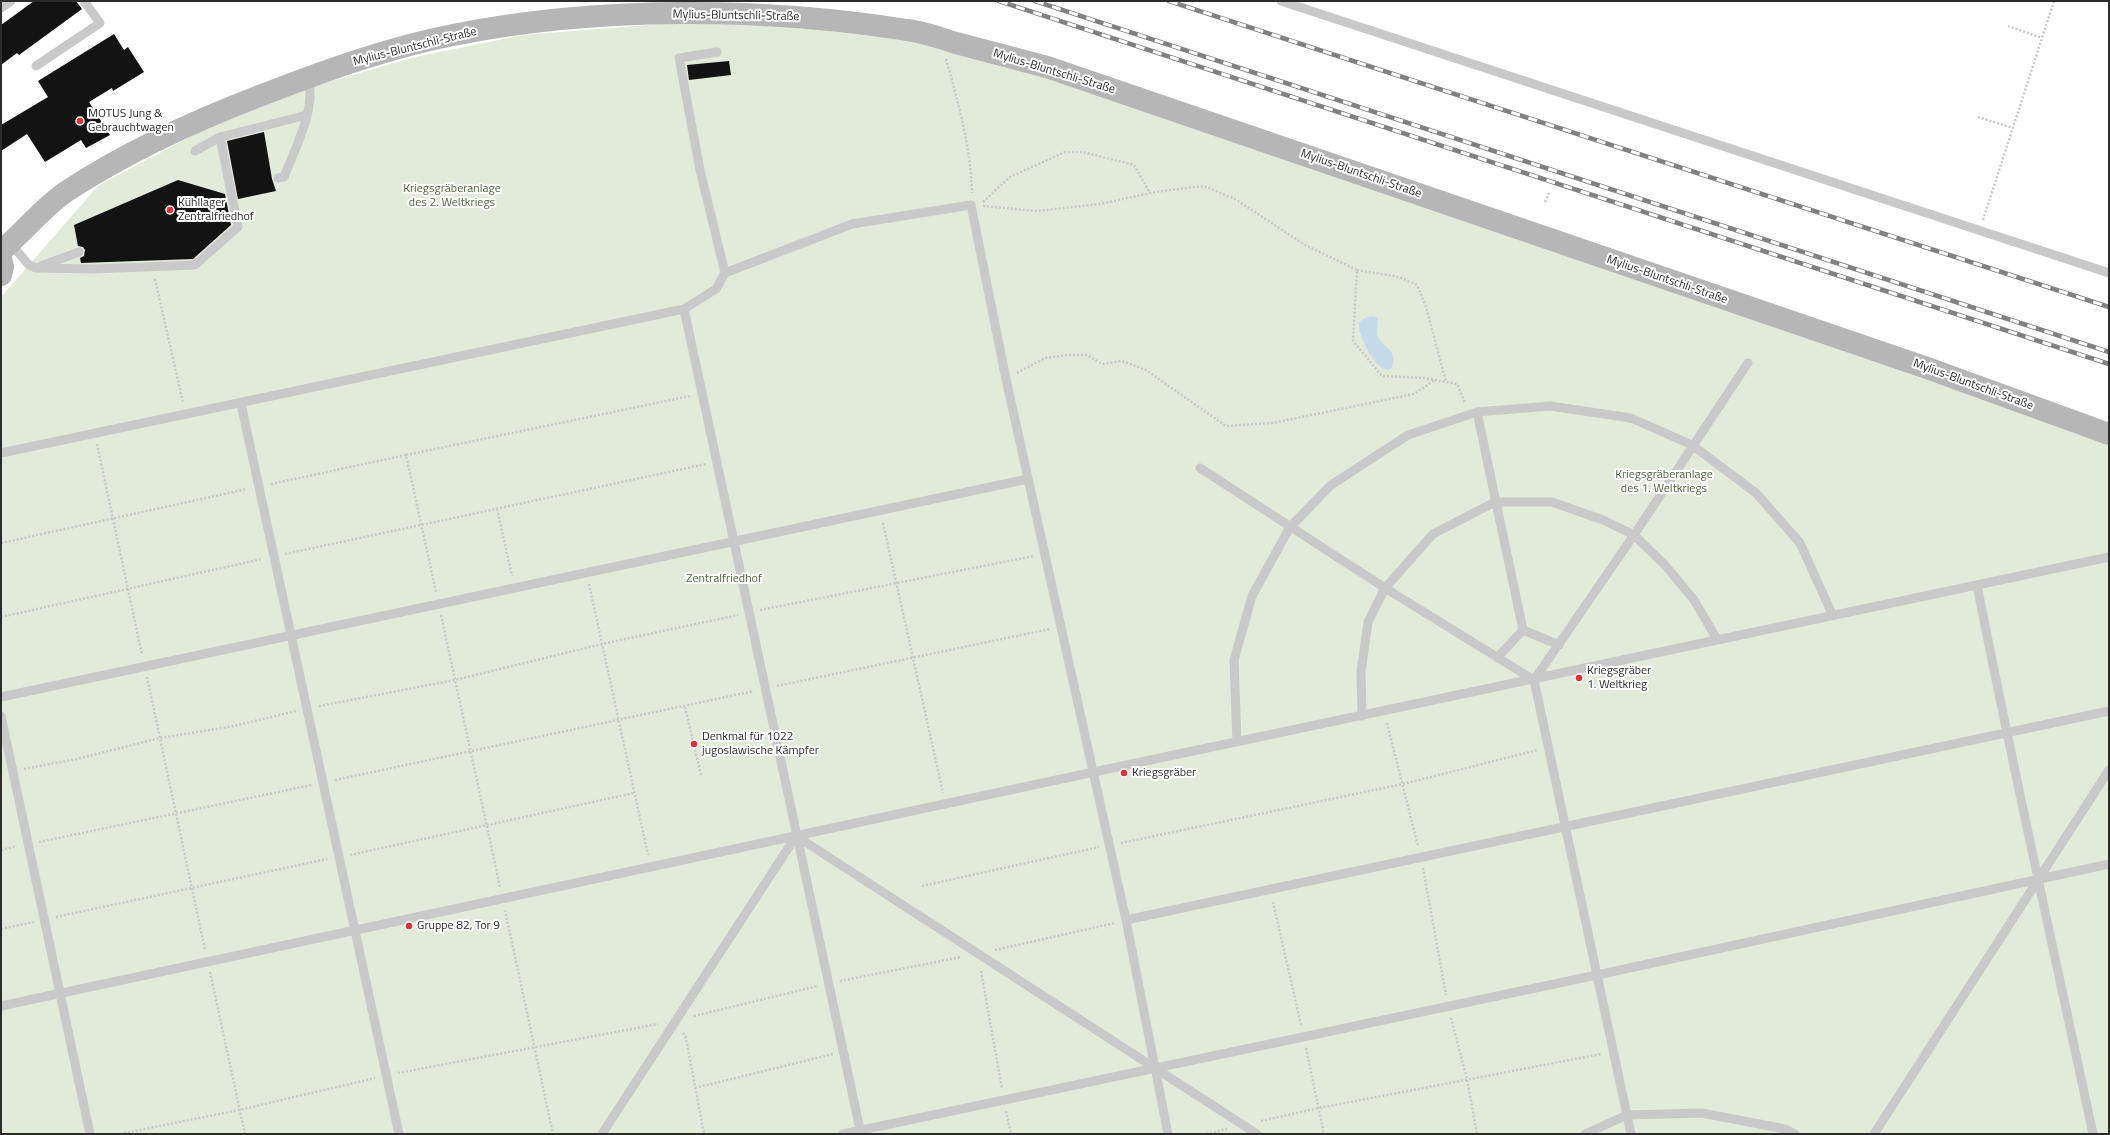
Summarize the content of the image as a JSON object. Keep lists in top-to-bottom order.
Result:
{
  "streets": {
    "street": ["Mylius-Bluntschli-Straße"]
  },
  "parks": ["Kriegsgräberanlage des 2. Weltkriegs", "Kriegsgräberanlage des 1. Weltkriegs", "Zentralfriedhof"],
  "places": [
    "MOTUS Jung & Gebrauchtwagen",
    "Kühllager Zentralfriedhof",
    "Kriegsgräber 1. Weltkrieg",
    "Denkmal für 1022 jugoslawische Kämpfer",
    "Kriegsgräber",
    "Gruppe 82, Tor 9"
  ]
}
